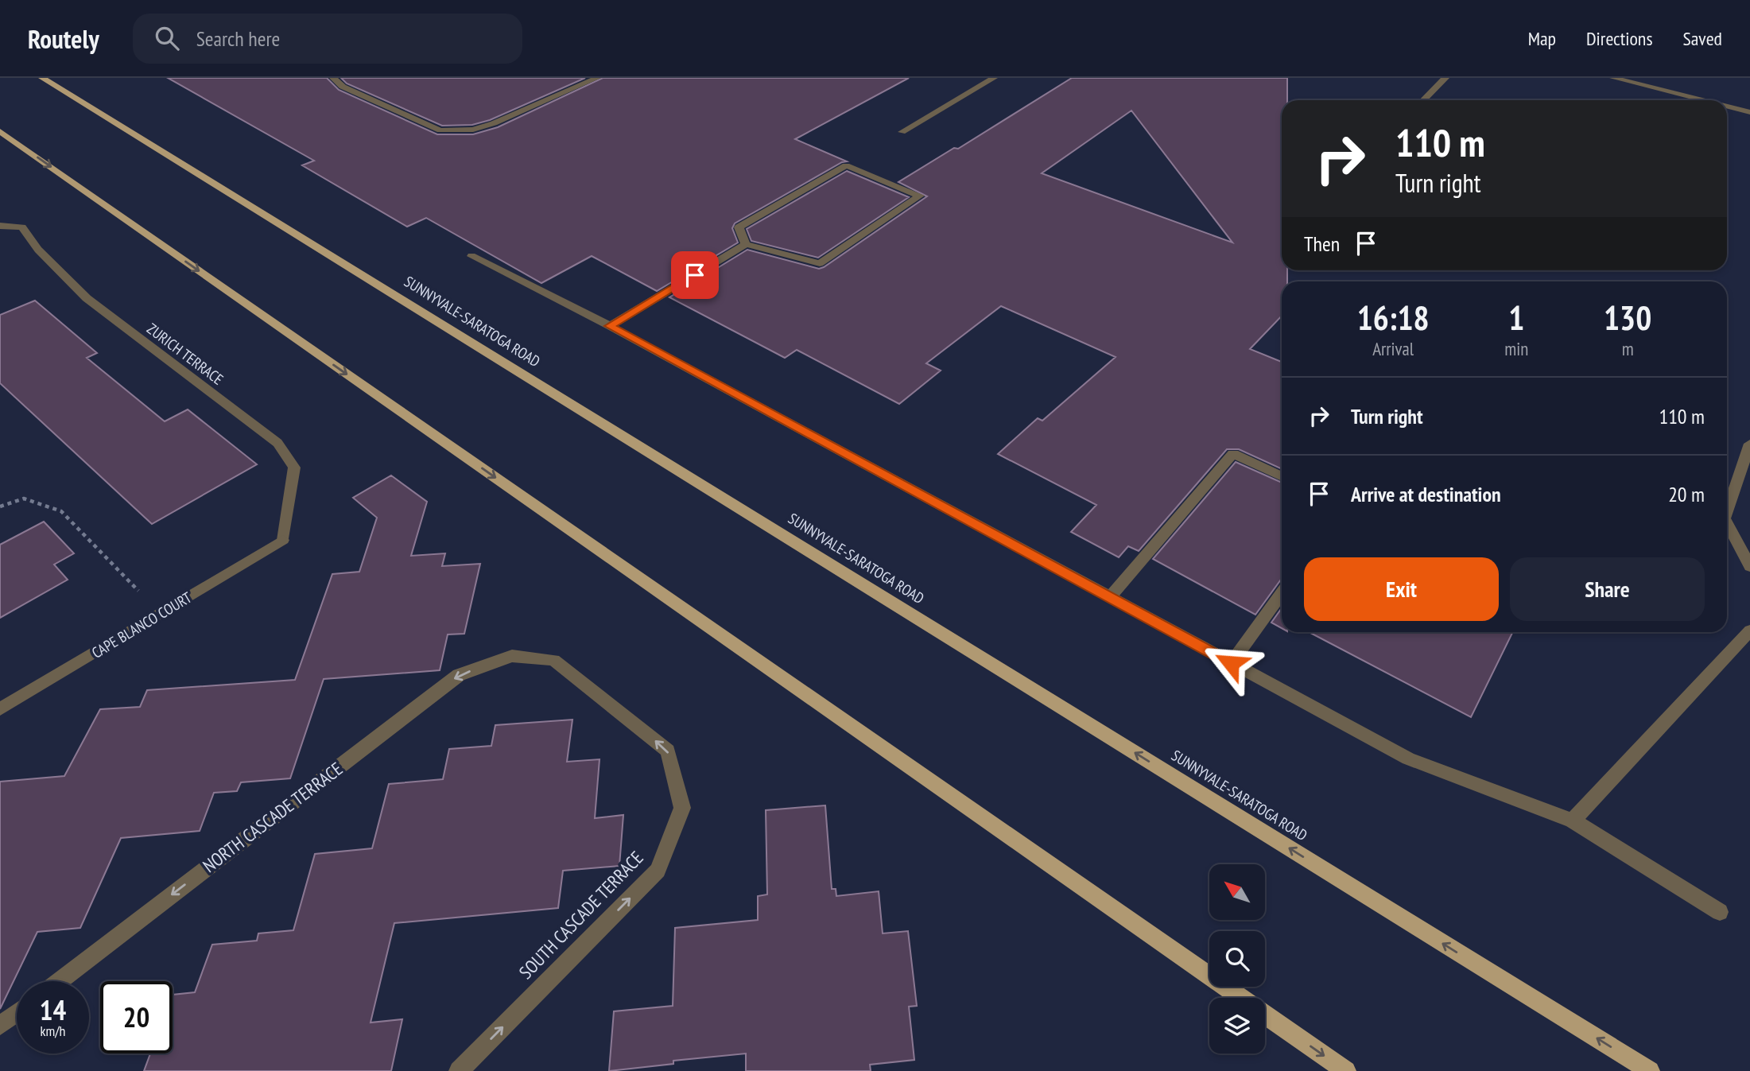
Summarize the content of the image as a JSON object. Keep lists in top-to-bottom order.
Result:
{
  "streets": {
    "main road": ["SUNNYVALE-SARATOGA ROAD"],
    "street": [
      "ZURICH TERRACE",
      "CAPE BLANCO COURT",
      "NORTH CASCADE TERRACE",
      "SOUTH CASCADE TERRACE"
    ]
  },
  "crossings": [
    ["ZURICH TERRACE", "CAPE BLANCO COURT"],
    ["NORTH CASCADE TERRACE", "SOUTH CASCADE TERRACE"]
  ],
  "one_way": ["NORTH CASCADE TERRACE"],
  "north": "top left",
  "page": {
    "header": "Routely",
    "search": "Search here",
    "nav": ["Map", "Directions", "Saved"],
    "turn": ["110 m", "Turn right"],
    "then": "Then",
    "eta": [
      "16:18",
      "Arrival",
      "1",
      "min",
      "130",
      "m"
    ],
    "list": [
      {
        "name": "Turn right",
        "value": "110 m"
      },
      {
        "name": "Arrive at destination",
        "value": "20 m"
      }
    ],
    "buttons": ["Exit", "Share"],
    "speed": "14 km/h",
    "limit": "20"
  }
}
